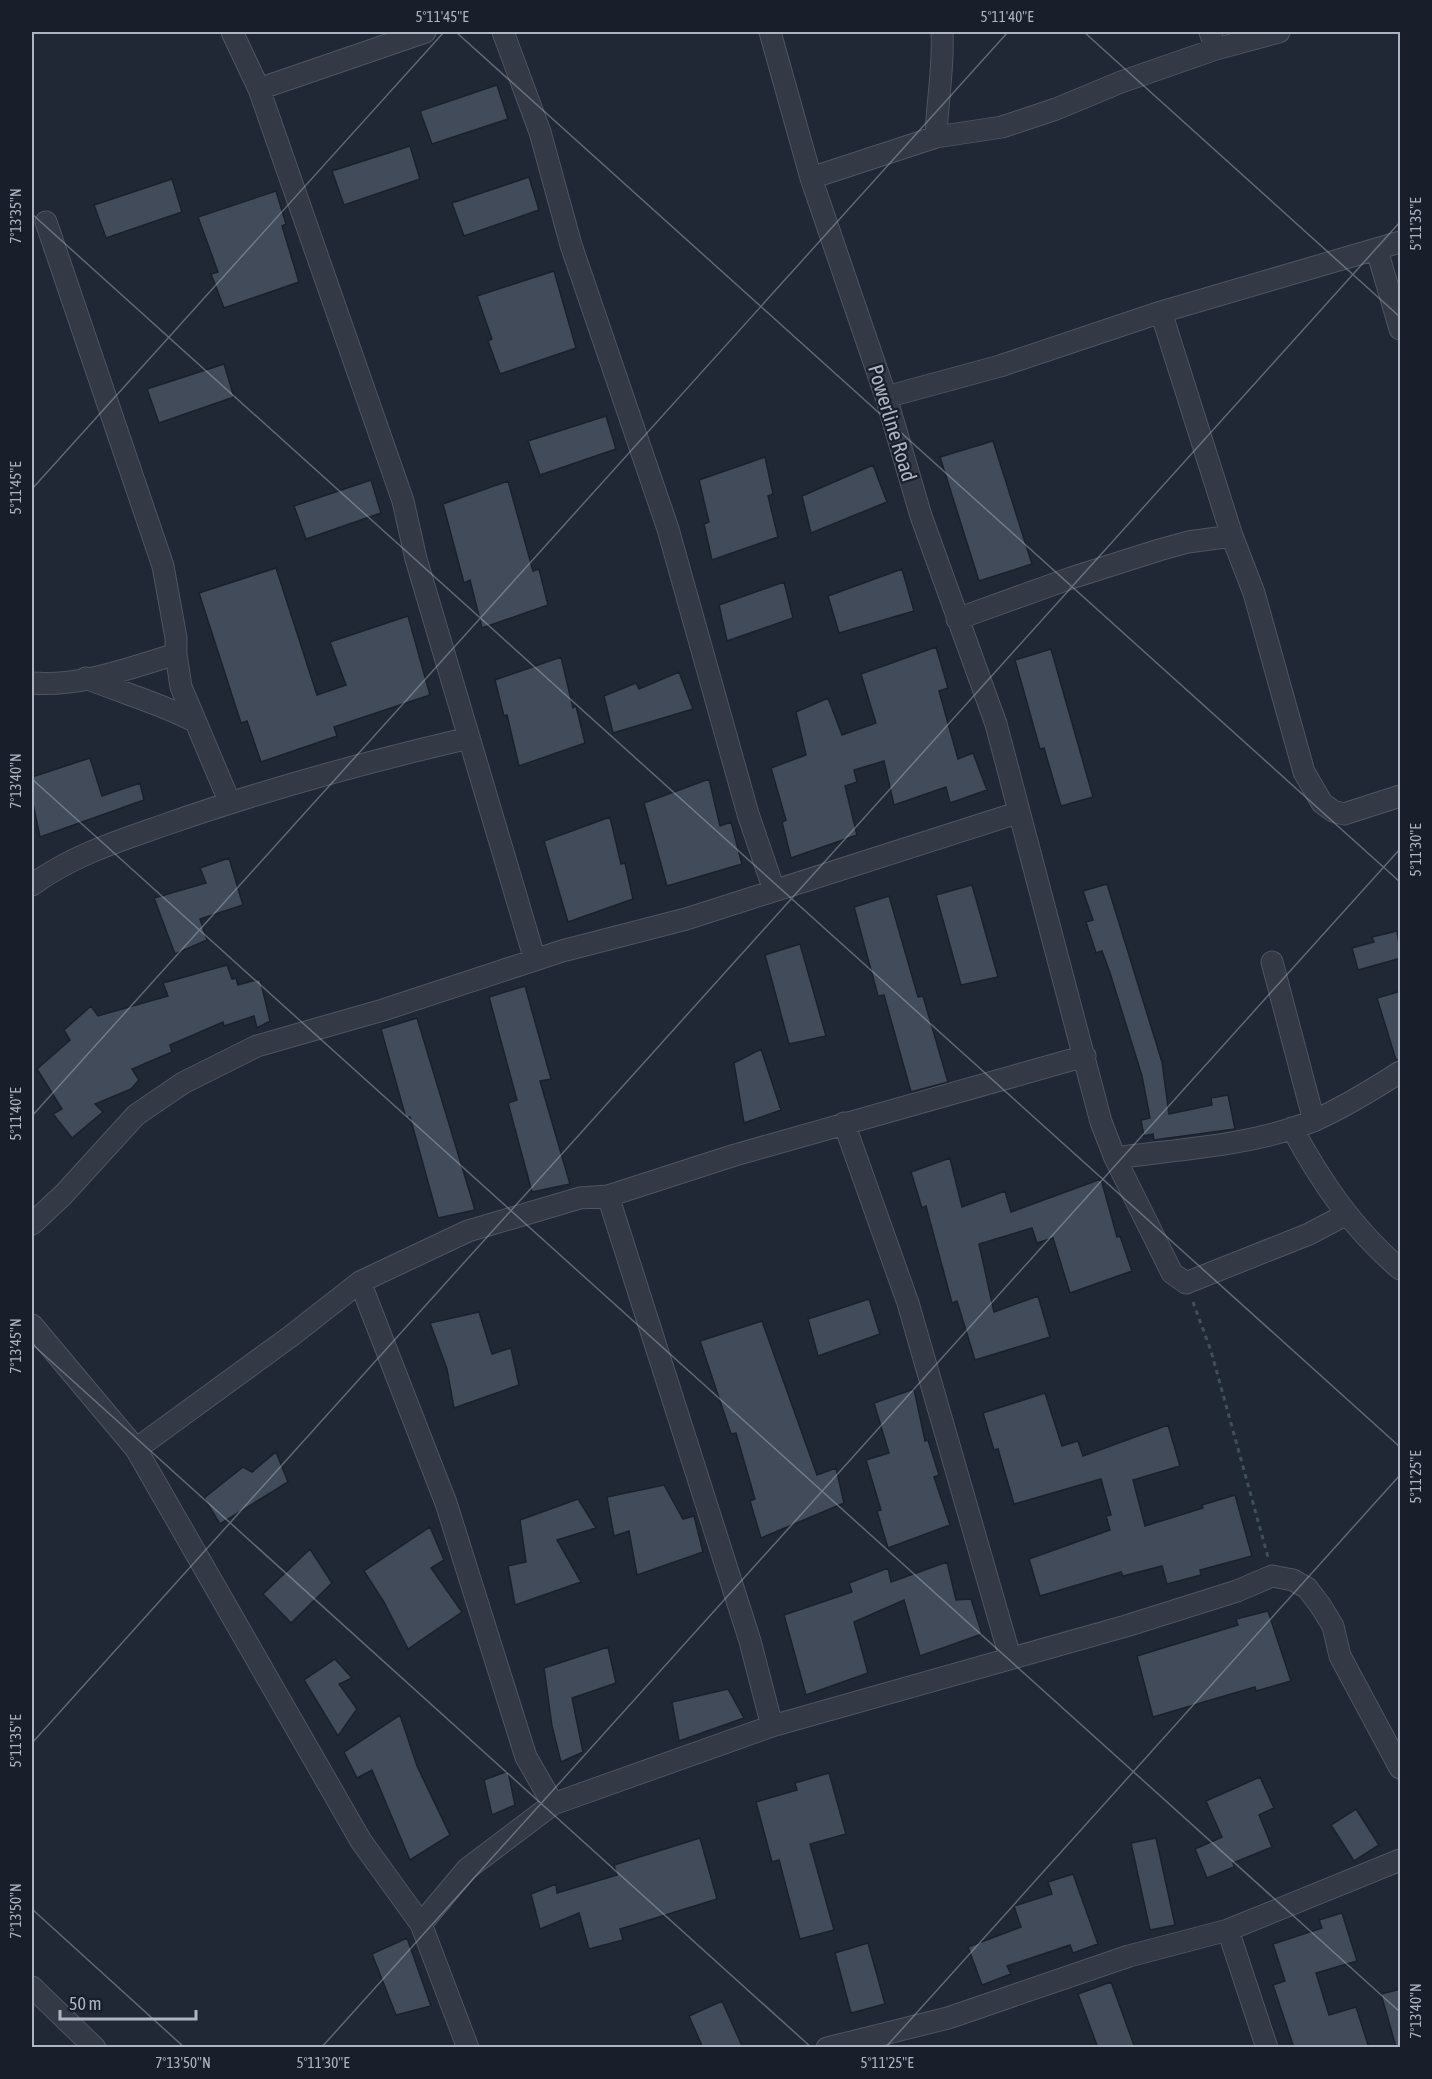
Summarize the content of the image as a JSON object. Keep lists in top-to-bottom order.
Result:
{
  "streets": {
    "street": ["Powerline Road"]
  },
  "scale_bar": "50 m",
  "coordinates": [
    "5°11'45\"E",
    "5°11'40\"E",
    "7°13'35\"N",
    "5°11'35\"E",
    "7°13'40\"N",
    "5°11'30\"E",
    "7°13'45\"N",
    "5°11'25\"E",
    "7°13'50\"N"
  ]
}
